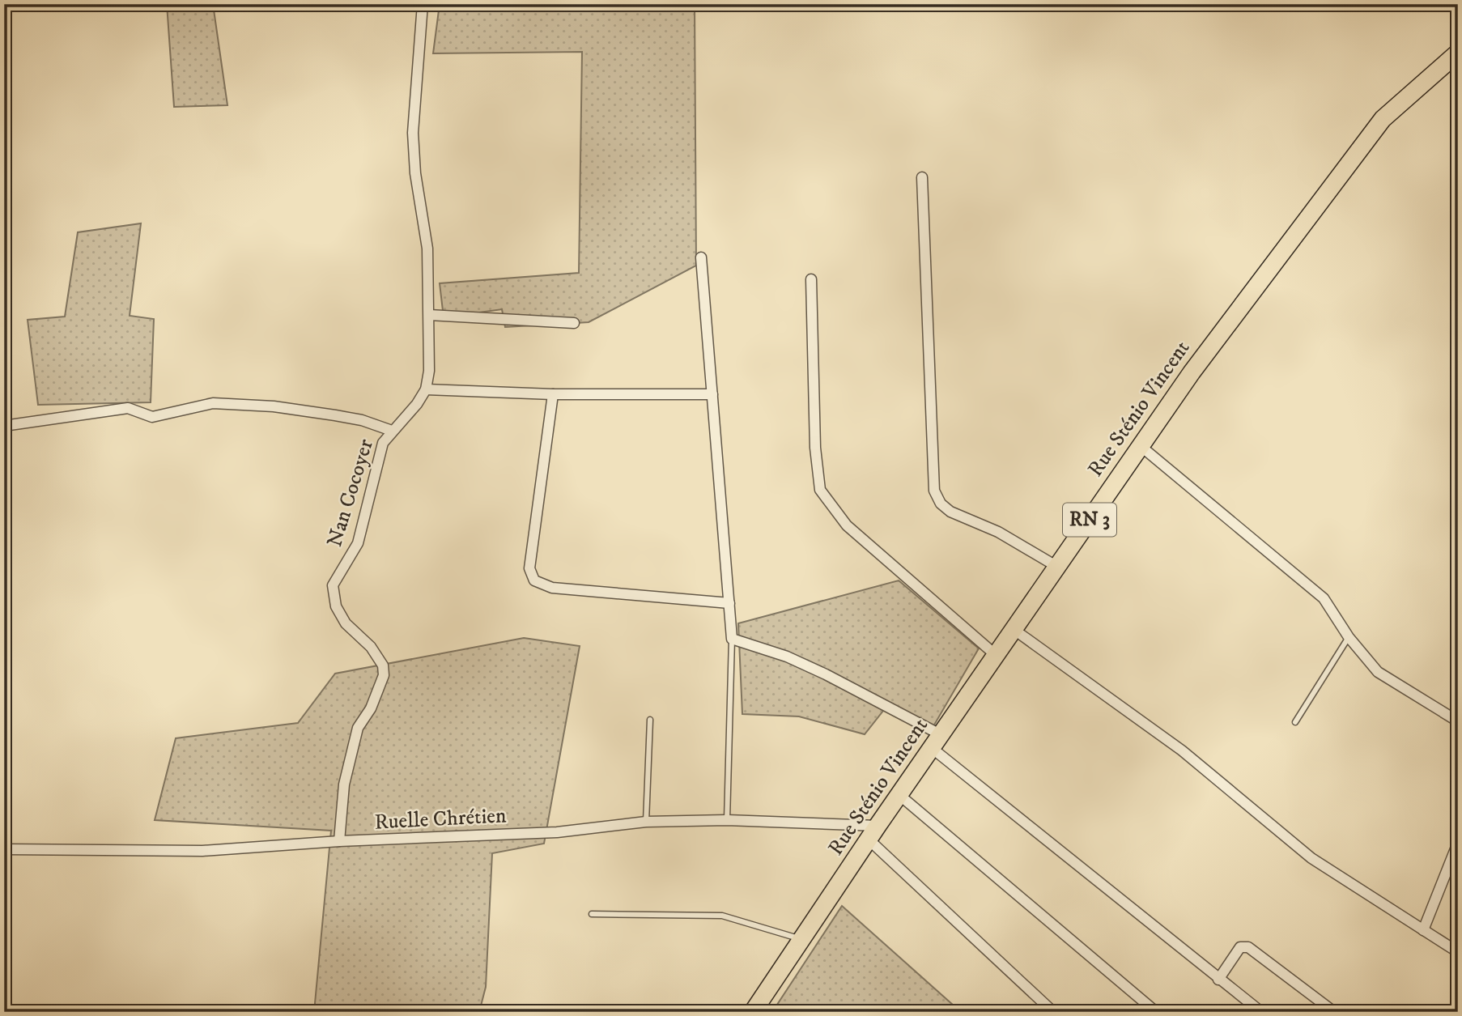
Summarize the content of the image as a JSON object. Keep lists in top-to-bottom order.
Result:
{
  "streets": {
    "main road": ["Rue Sténio Vincent", "RN 3"],
    "street": ["Nan Cocoyer", "Ruelle Chrétien"]
  },
  "crossings": [
    ["Rue Sténio Vincent", "Ruelle Chrétien"],
    ["Nan Cocoyer", "Ruelle Chrétien"]
  ]
}
